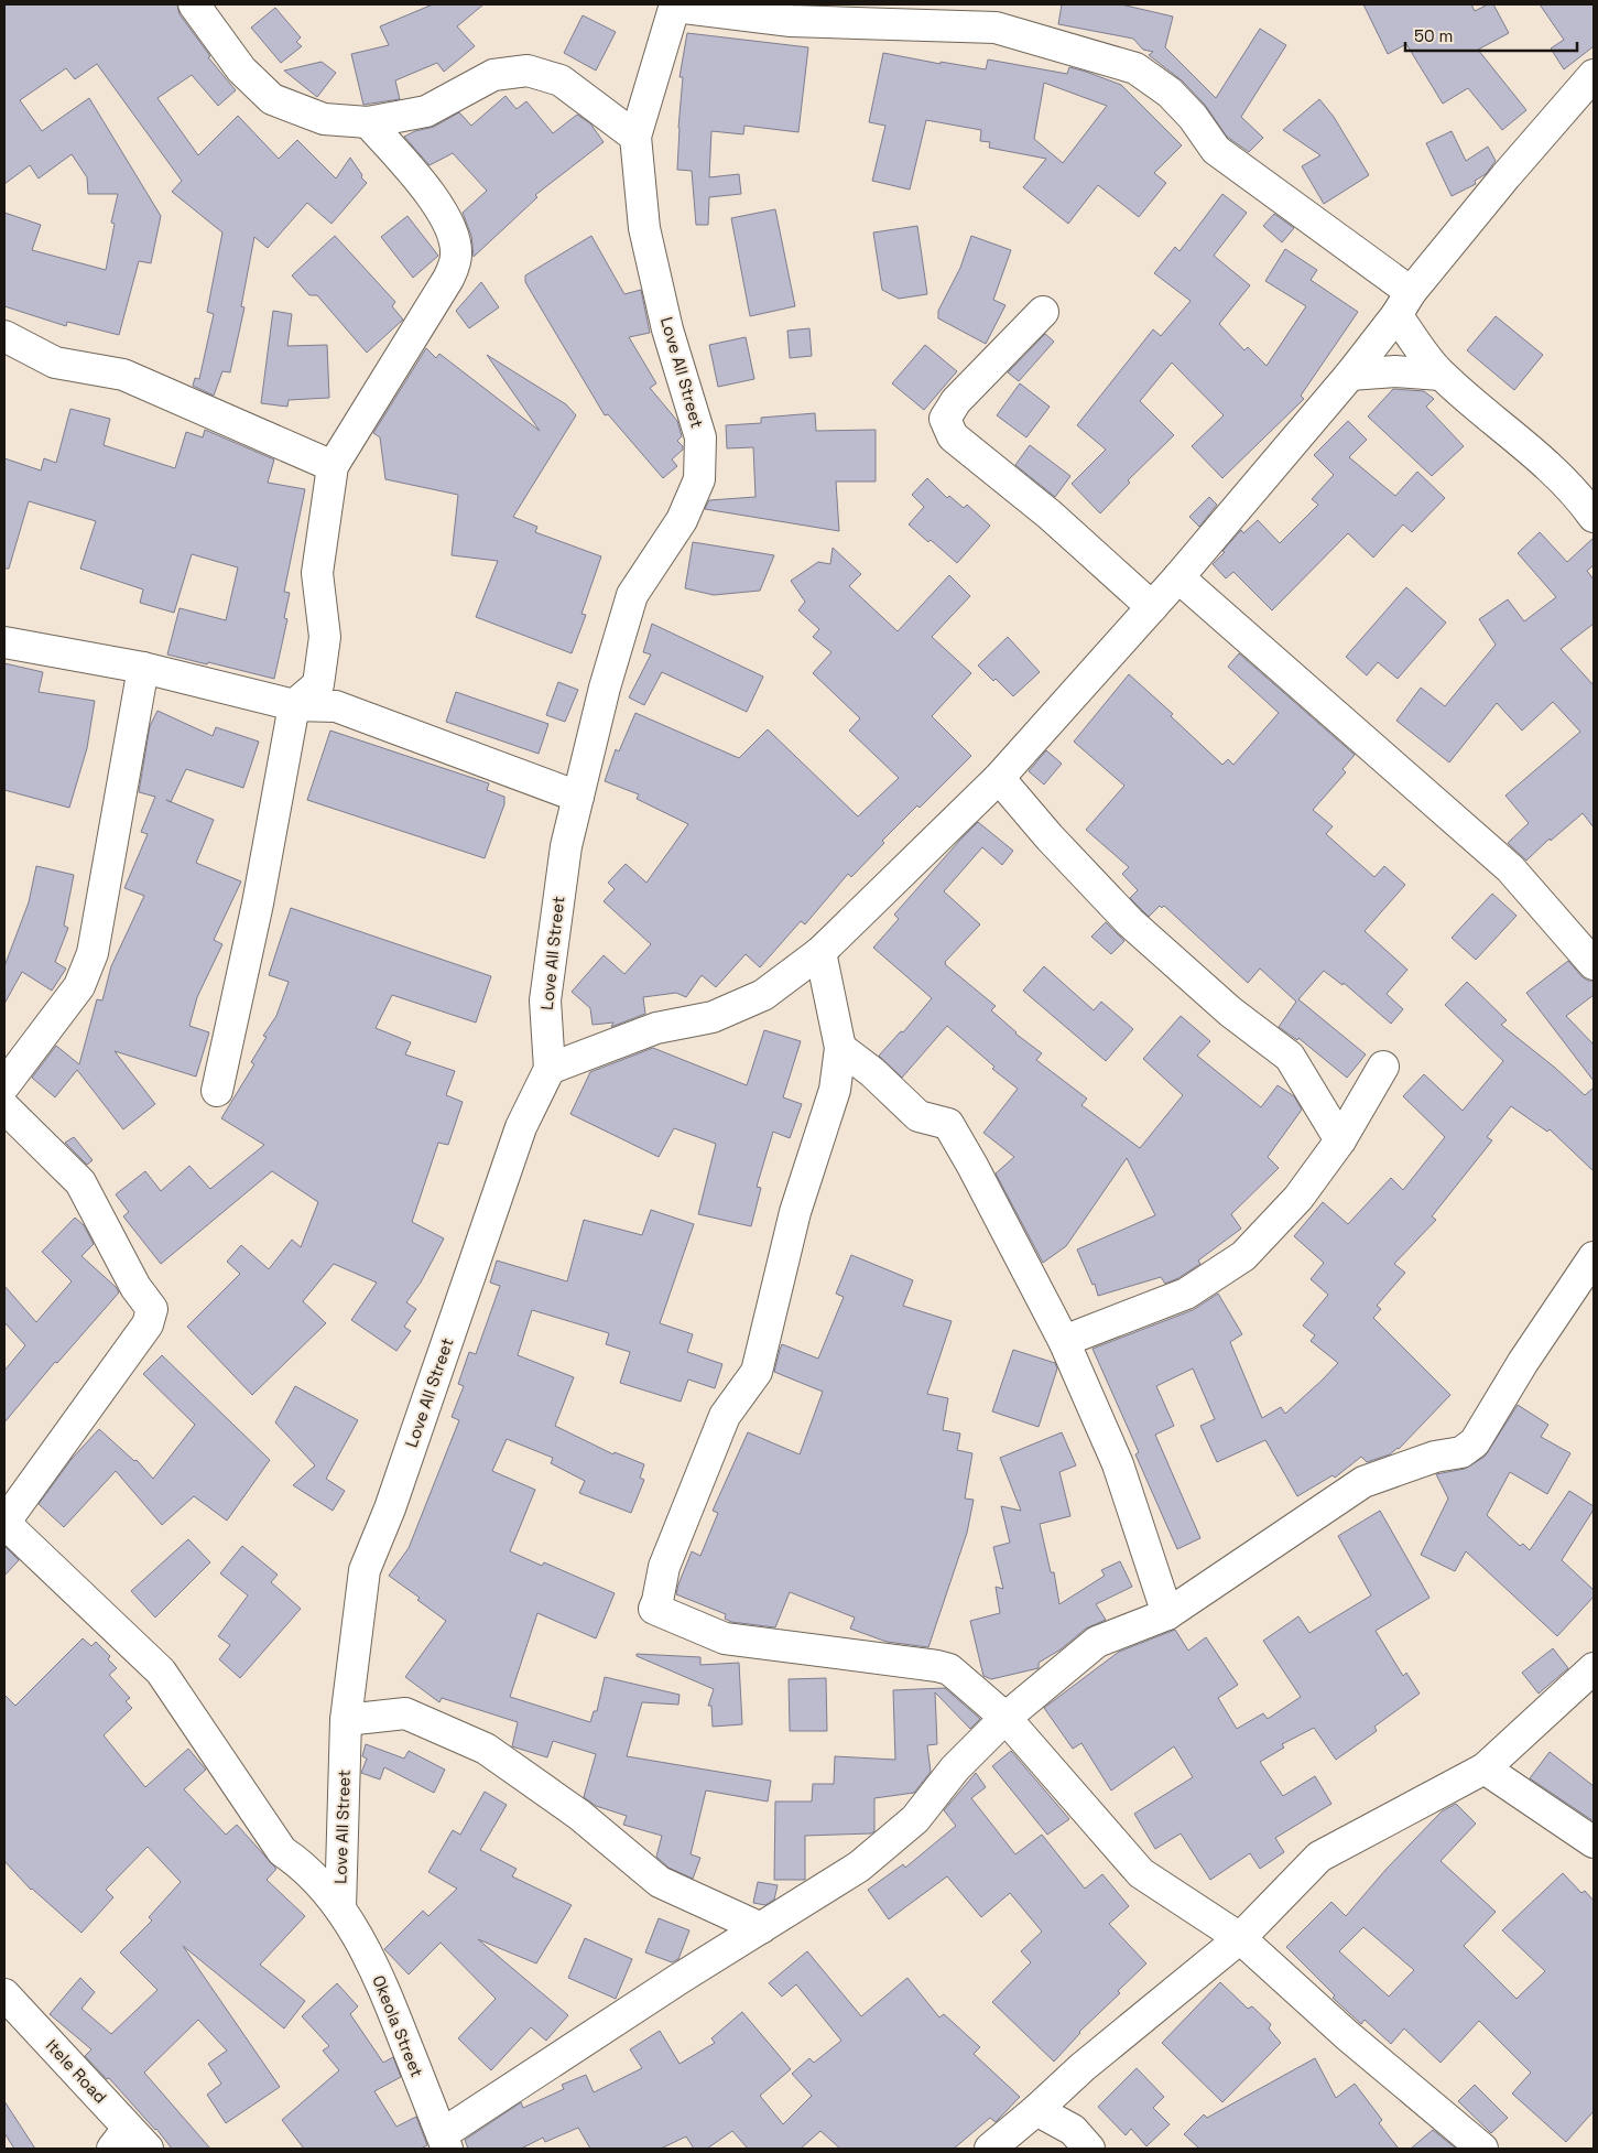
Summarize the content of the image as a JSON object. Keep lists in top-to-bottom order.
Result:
{
  "streets": {
    "street": ["Love All Street", "Okeola Street", "Itele Road"]
  },
  "crossings": [
    ["Love All Street", "Okeola Street"]
  ],
  "scale_bar": "50 m"
}
